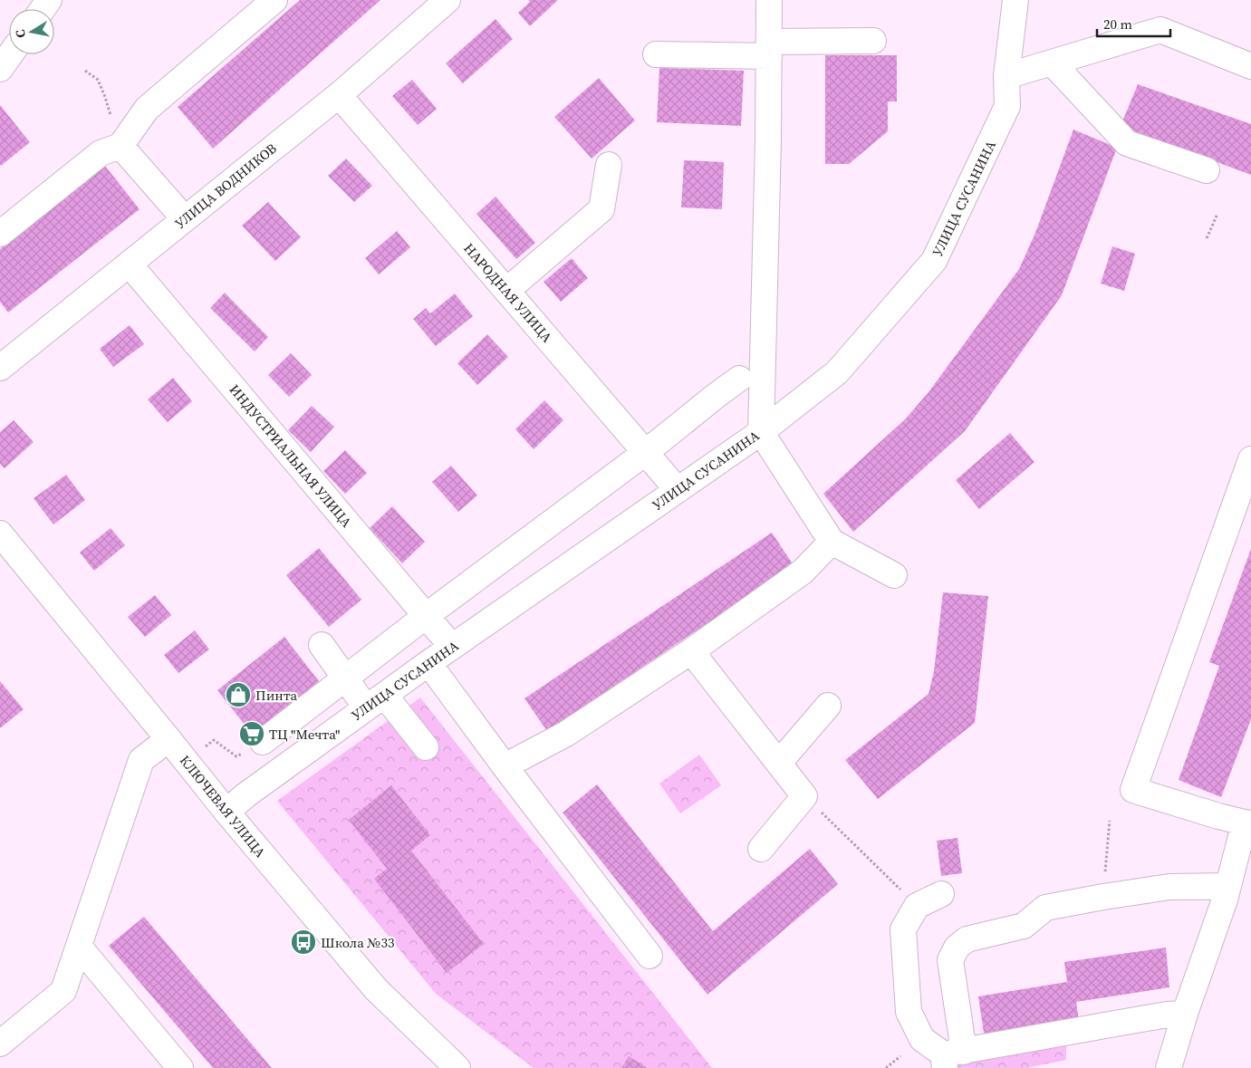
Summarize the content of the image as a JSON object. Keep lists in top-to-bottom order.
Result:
{
  "streets": {
    "street": [
      "УЛИЦА ВОДНИКОВ",
      "УЛИЦА СУСАНИНА",
      "НАРОДНАЯ УЛИЦА",
      "ИНДУСТРИАЛЬНАЯ УЛИЦА",
      "КЛЮЧЕВАЯ УЛИЦА"
    ]
  },
  "crossings": [
    ["УЛИЦА ВОДНИКОВ", "НАРОДНАЯ УЛИЦА"],
    ["УЛИЦА ВОДНИКОВ", "ИНДУСТРИАЛЬНАЯ УЛИЦА"],
    ["УЛИЦА СУСАНИНА", "НАРОДНАЯ УЛИЦА"],
    ["УЛИЦА СУСАНИНА", "ИНДУСТРИАЛЬНАЯ УЛИЦА"],
    ["УЛИЦА СУСАНИНА", "КЛЮЧЕВАЯ УЛИЦА"]
  ],
  "places": {
    "shop": ["Пинта"],
    "supermarket": ["ТЦ \"Мечта\""],
    "bus stop": ["Школа №33"]
  },
  "scale_bar": "20 m",
  "north": "left"
}
